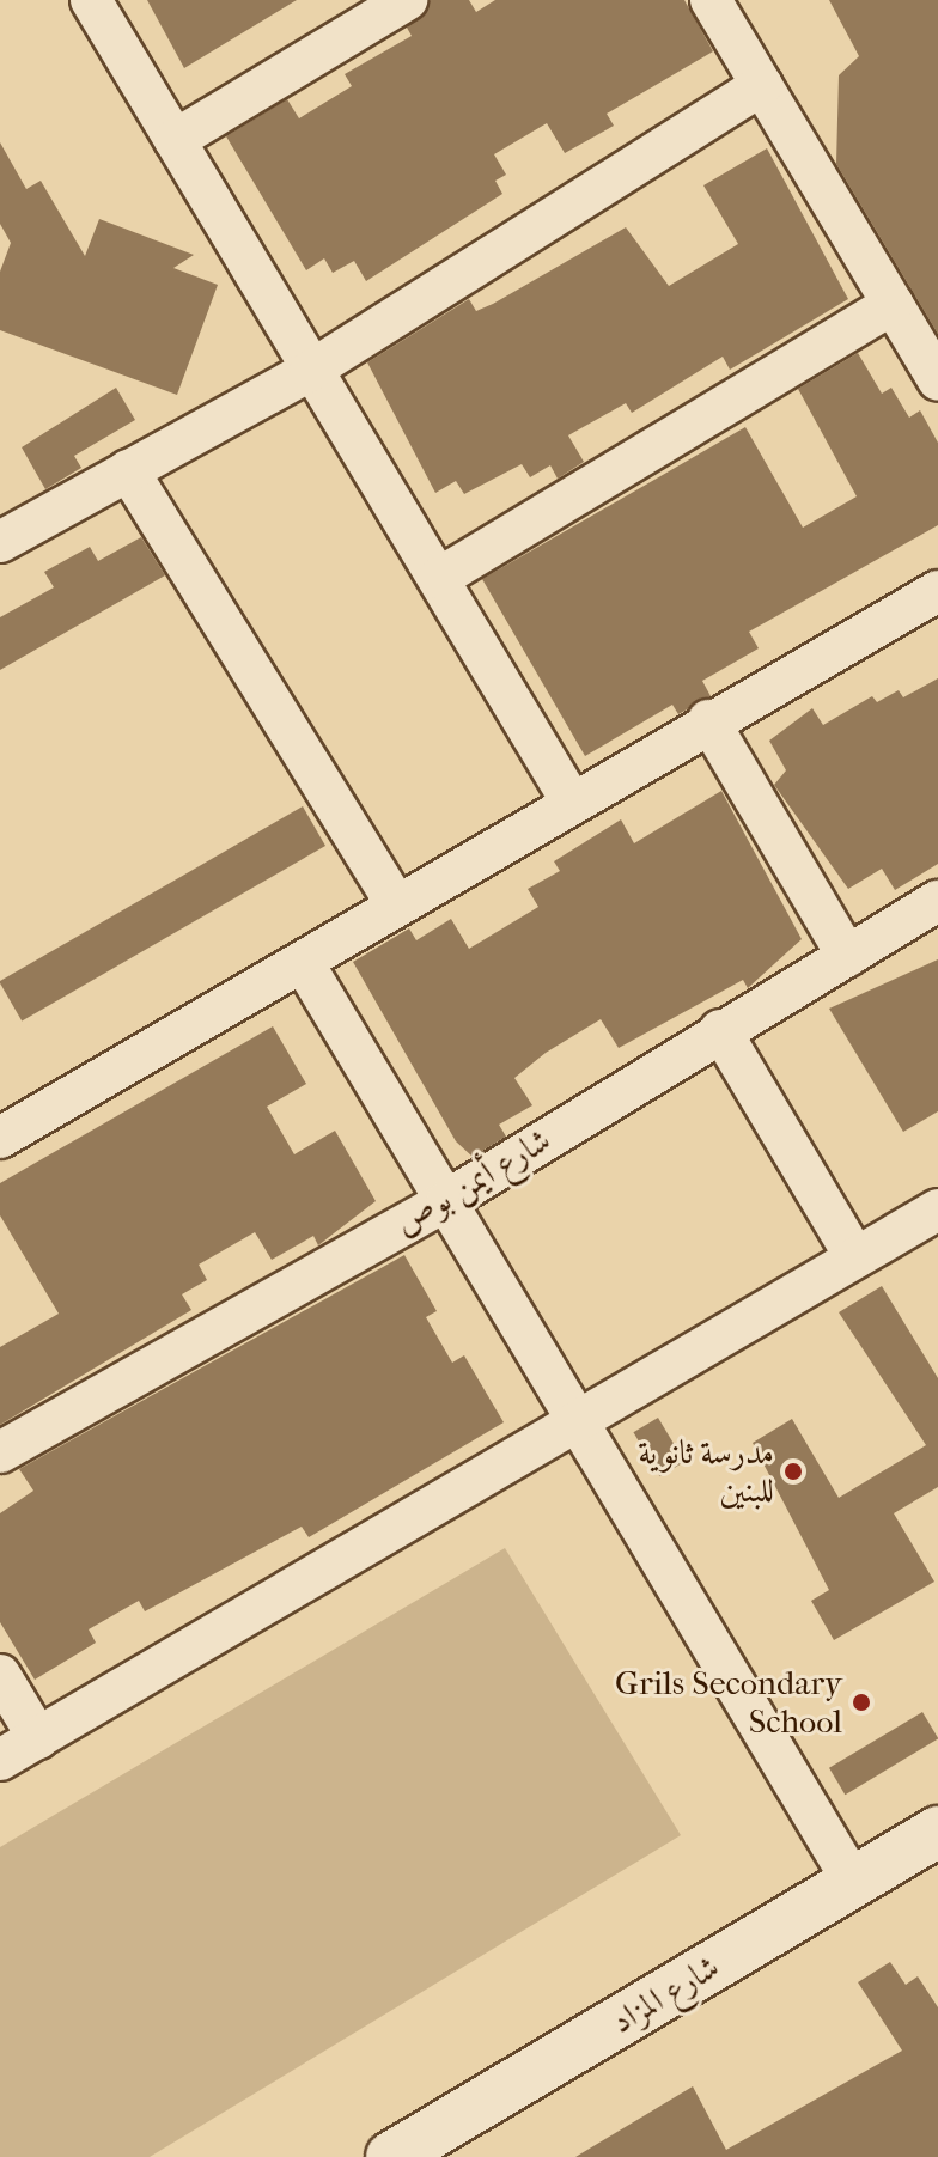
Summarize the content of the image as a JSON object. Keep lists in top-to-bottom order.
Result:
{
  "streets": {
    "street": ["شارع أيمن بوص", "شارع المزاد"]
  },
  "places": ["مدرسة ثانوية للبنين", "Grils Secondary School"]
}
